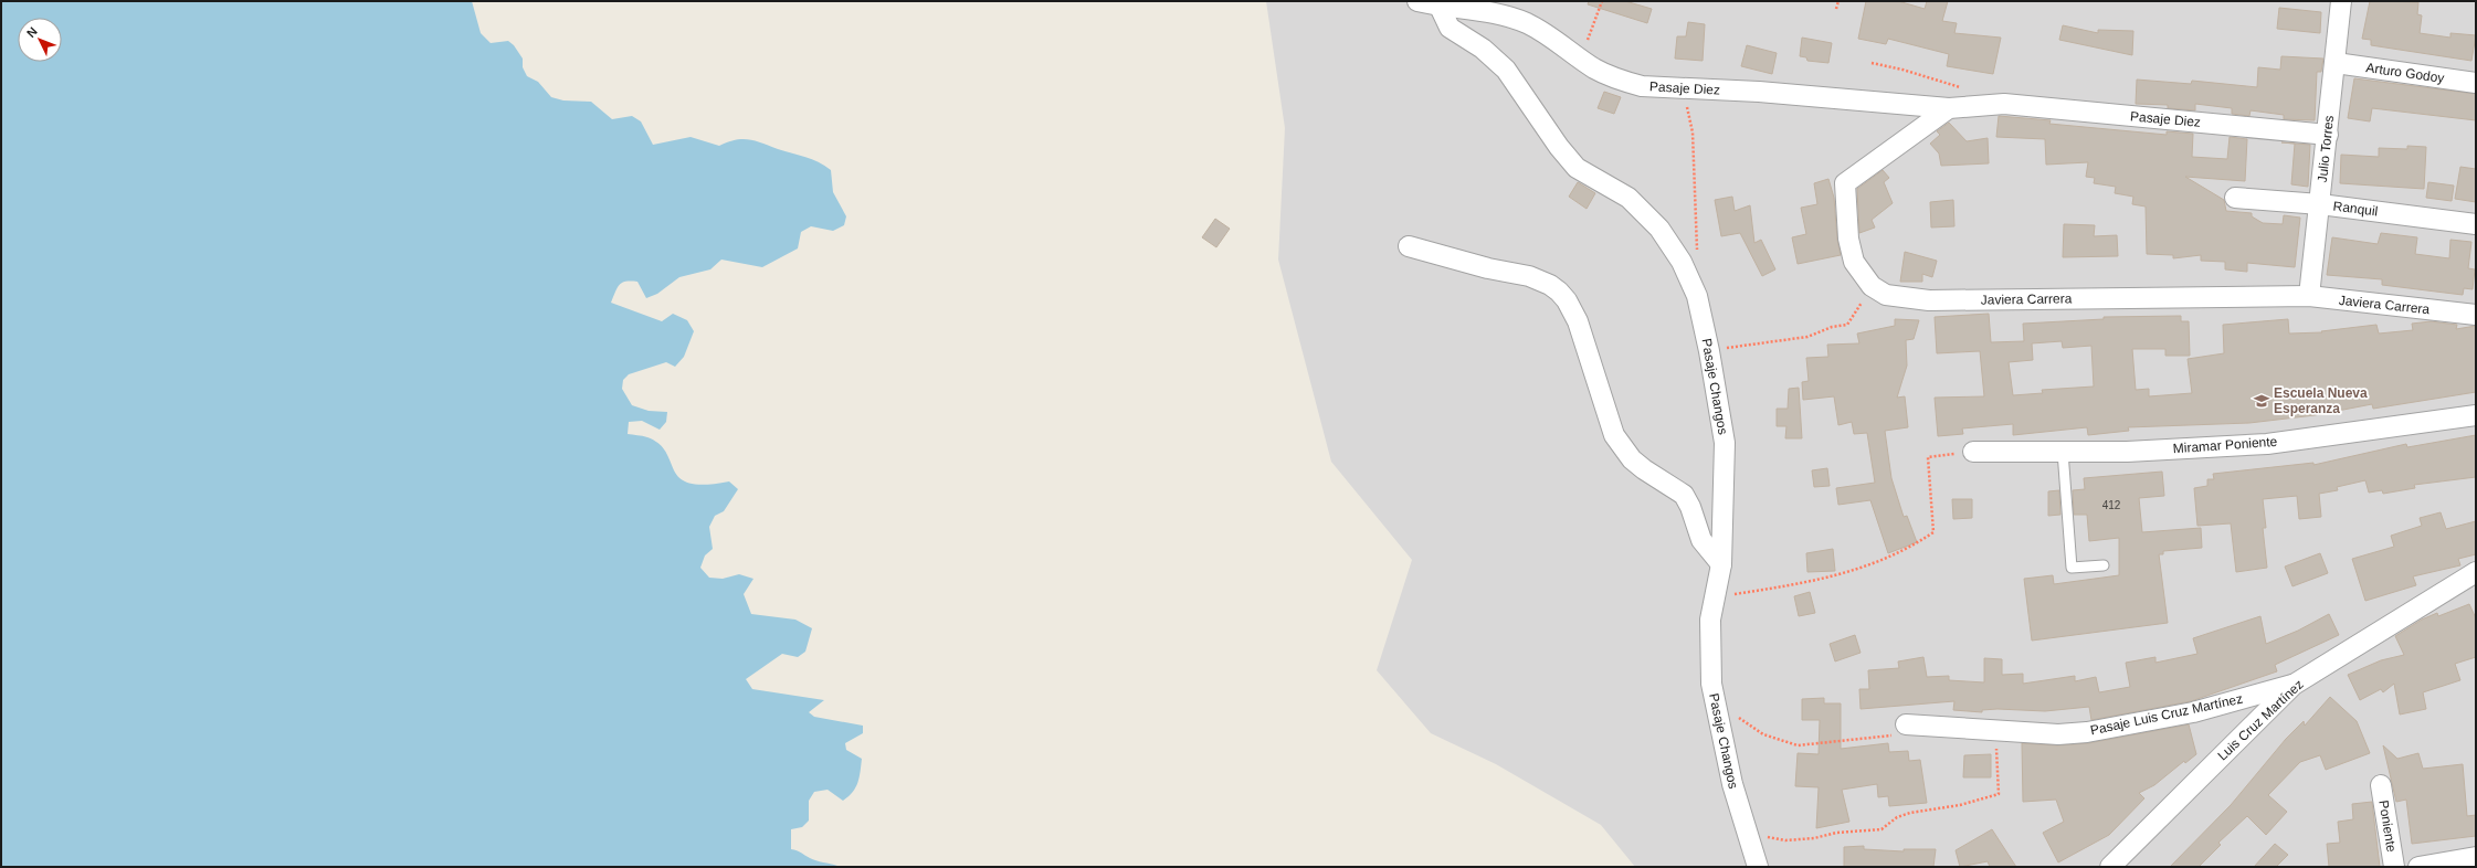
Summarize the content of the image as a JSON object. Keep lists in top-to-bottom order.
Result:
{
  "streets": {
    "street": [
      "Arturo Godoy",
      "Pasaje Diez",
      "Julio Torres",
      "Ranquil",
      "Javiera Carrera",
      "Pasaje Changos",
      "Miramar Poniente",
      "Pasaje Luis Cruz Martínez",
      "Luis Cruz Martínez",
      "Poniente"
    ]
  },
  "crossings": [
    ["Arturo Godoy", "Julio Torres"],
    ["Pasaje Diez", "Julio Torres"],
    ["Pasaje Diez", "Javiera Carrera"],
    ["Pasaje Diez", "Pasaje Changos"],
    ["Julio Torres", "Ranquil"],
    ["Julio Torres", "Javiera Carrera"],
    ["Pasaje Luis Cruz Martínez", "Luis Cruz Martínez"]
  ],
  "places": {
    "school or university": ["Escuela Nueva Esperanza"]
  },
  "house_numbers": ["412"],
  "north": "top left"
}
